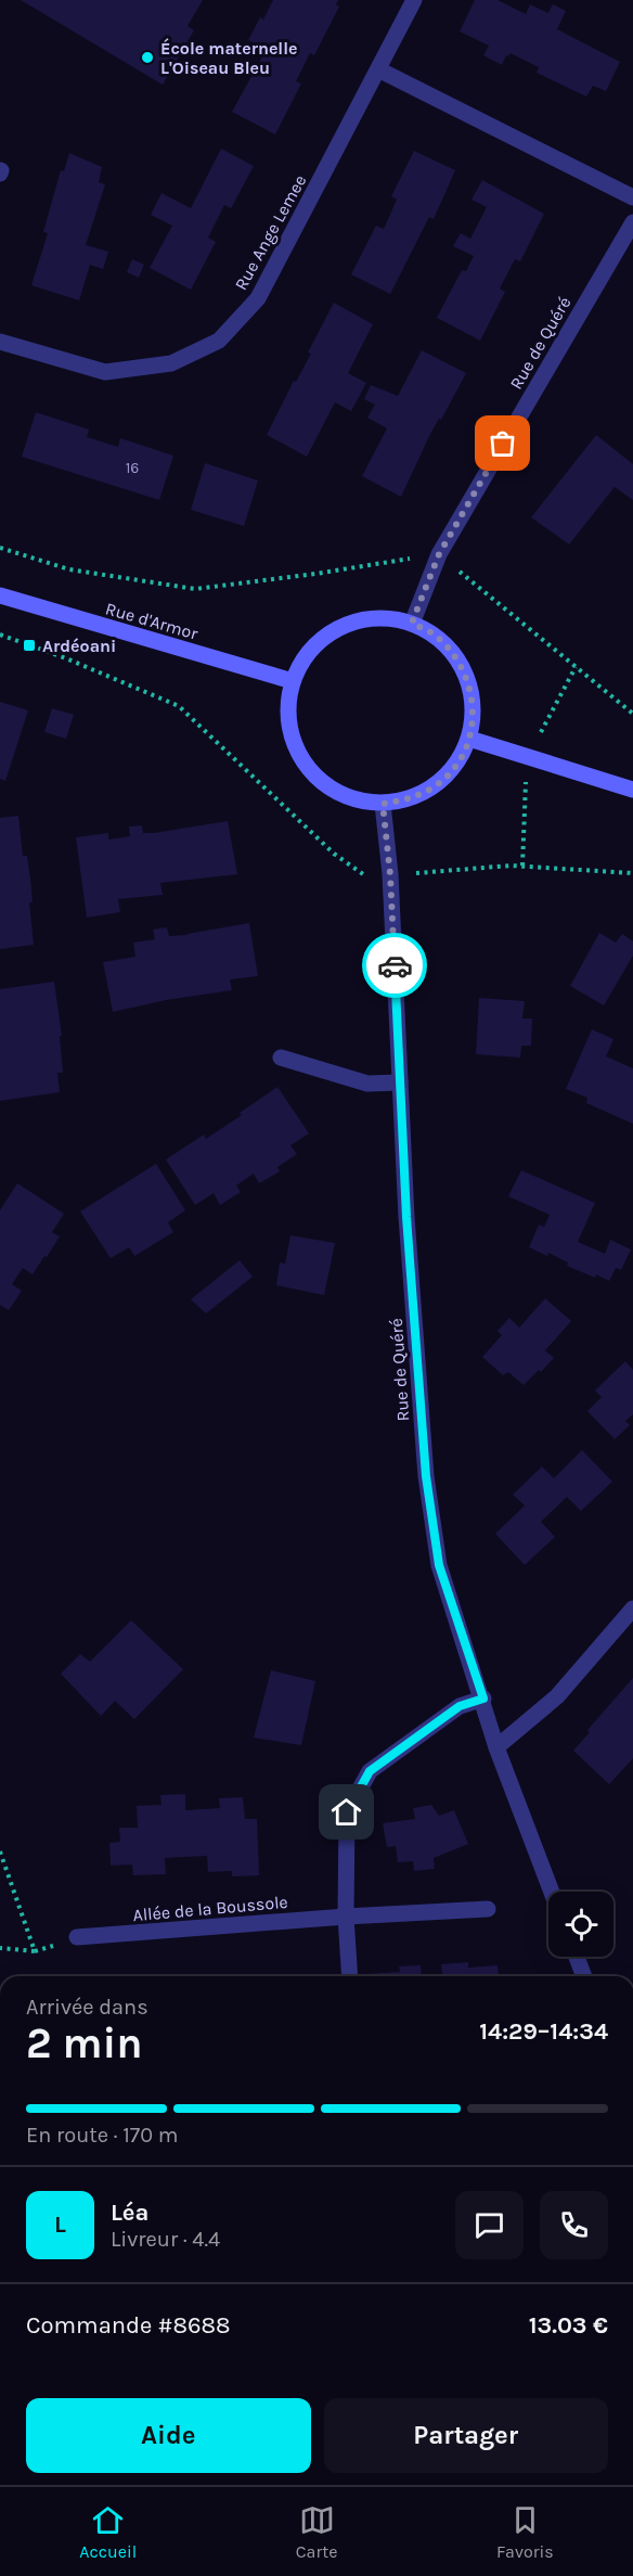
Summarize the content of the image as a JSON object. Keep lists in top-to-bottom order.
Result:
{
  "streets": {
    "main road": ["Rue d'Armor"],
    "street": ["Rue Ange Lemee", "Rue de Quéré", "Allée de la Boussole"]
  },
  "crossings": [
    ["Rue de Quéré", "Rue d'Armor"]
  ],
  "places": {
    "other": ["École maternelle L'Oiseau Bleu"],
    "transit": ["Ardéoani"]
  },
  "house_numbers": ["16"],
  "page": {
    "heading": ["2 min", "Arrivée dans", "14:29–14:34"],
    "panel": [
      "Léa",
      "Livreur · 4.4",
      "Commande #8688",
      "13.03 €"
    ],
    "bar": "En route · 170 m",
    "round": "L",
    "buttons": ["Aide", "Partager"],
    "tabs": ["Accueil", "Carte", "Favoris"]
  }
}
